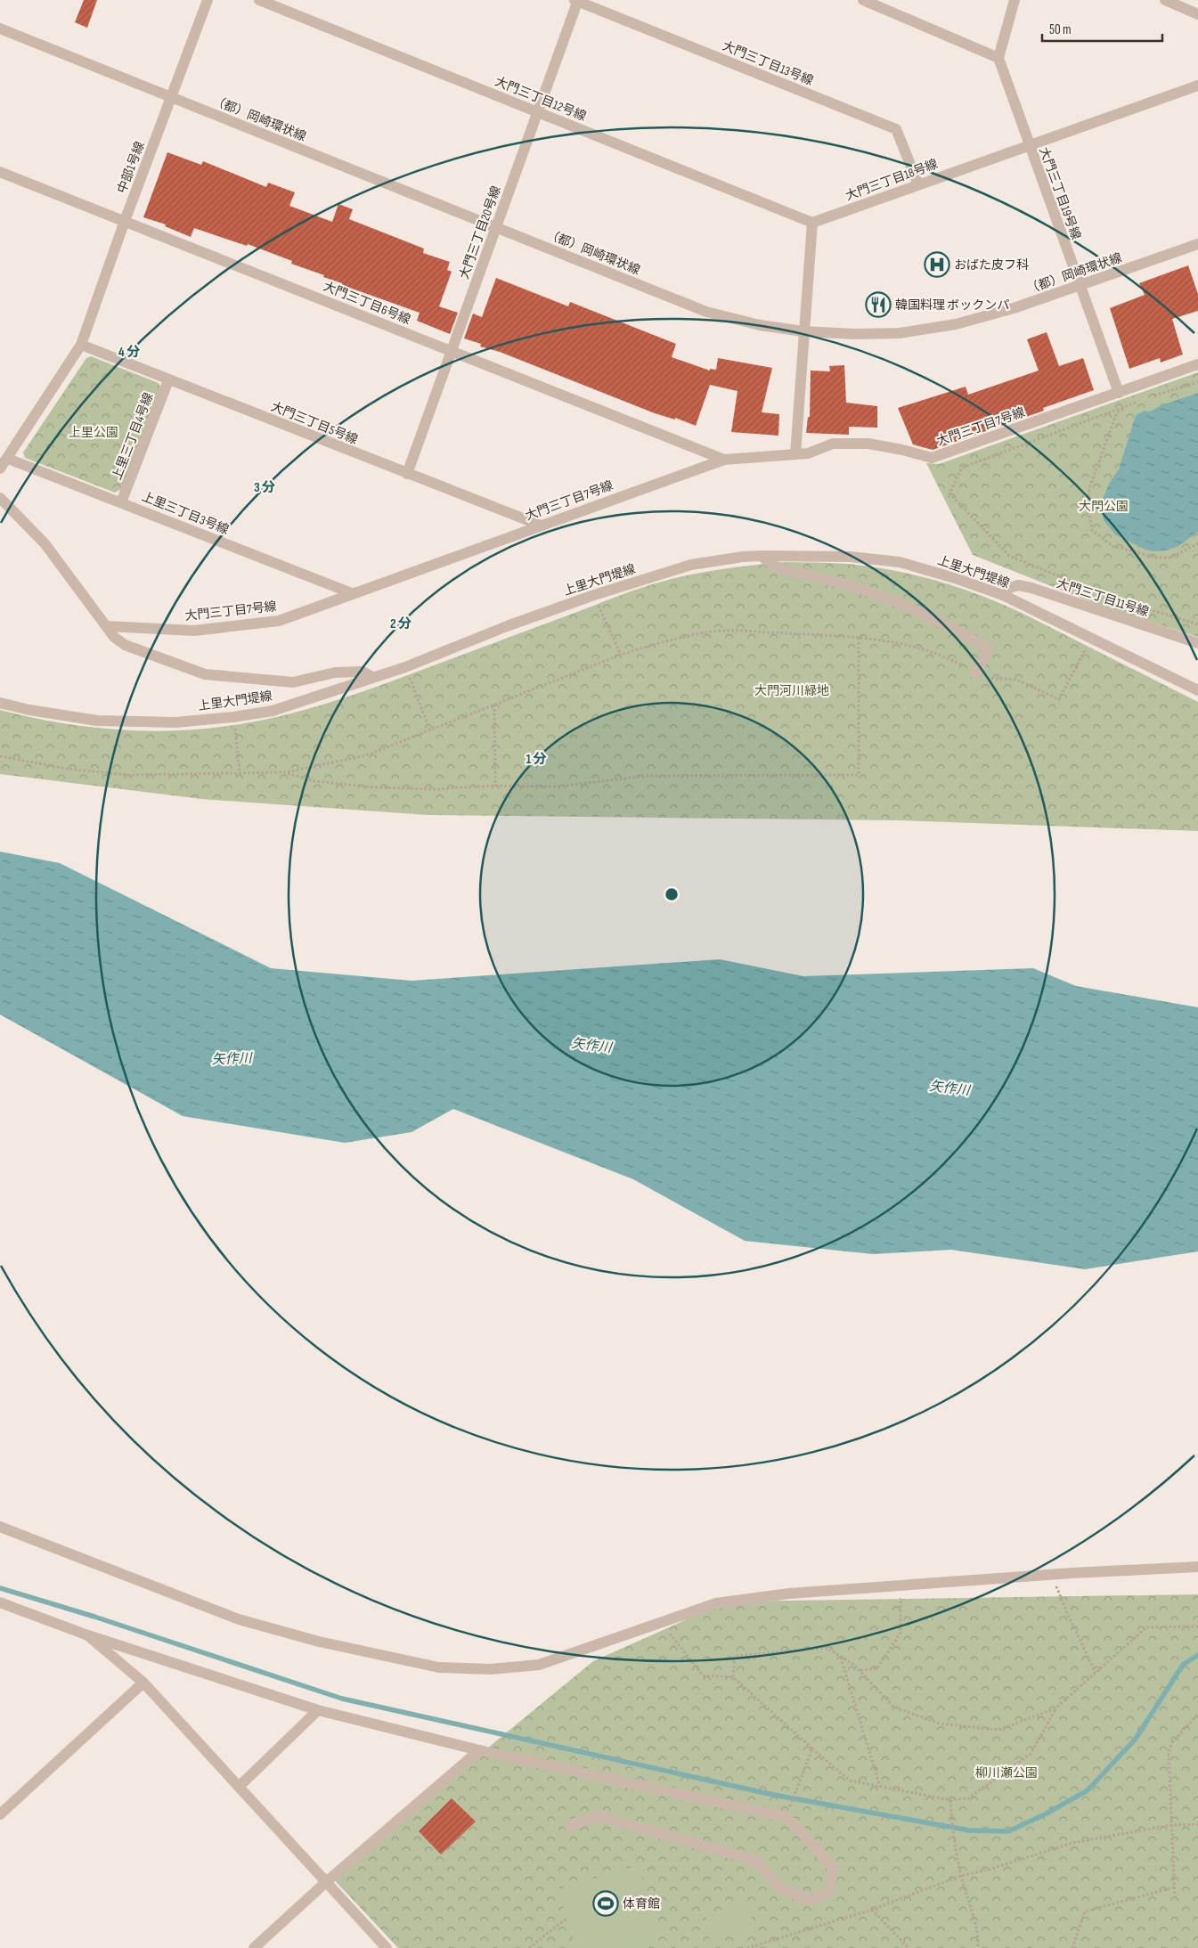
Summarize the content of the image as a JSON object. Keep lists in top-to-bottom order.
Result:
{
  "streets": {
    "street": [
      "大門三丁目13号線",
      "大門三丁目12号線",
      "（都）岡崎環状線",
      "中部1号線",
      "大門三丁目18号線",
      "大門三丁目19号線",
      "大門三丁目20号線",
      "大門三丁目6号線",
      "大門三丁目5号線",
      "大門三丁目7号線",
      "上里三丁目4号線",
      "上里三丁目3号線",
      "上里大門堤線",
      "大門三丁目11号線"
    ]
  },
  "crossings": [
    ["大門三丁目13号線", "大門三丁目18号線"],
    ["大門三丁目13号線", "大門三丁目20号線"],
    ["大門三丁目12号線", "大門三丁目18号線"],
    ["大門三丁目12号線", "大門三丁目20号線"],
    ["（都）岡崎環状線", "中部1号線"],
    ["（都）岡崎環状線", "大門三丁目19号線"],
    ["（都）岡崎環状線", "大門三丁目20号線"],
    ["中部1号線", "大門三丁目6号線"],
    ["中部1号線", "大門三丁目5号線"],
    ["中部1号線", "上里三丁目3号線"],
    ["大門三丁目18号線", "大門三丁目19号線"],
    ["大門三丁目19号線", "大門三丁目7号線"],
    ["大門三丁目20号線", "大門三丁目6号線"],
    ["大門三丁目20号線", "大門三丁目5号線"],
    ["大門三丁目6号線", "大門三丁目7号線"],
    ["大門三丁目5号線", "大門三丁目7号線"],
    ["大門三丁目5号線", "上里三丁目4号線"],
    ["大門三丁目7号線", "上里三丁目3号線"],
    ["上里三丁目4号線", "上里三丁目3号線"],
    ["上里大門堤線", "大門三丁目11号線"]
  ],
  "water": ["矢作川"],
  "parks": [
    "上里公園",
    "大門公園",
    "大門河川緑地",
    "柳川瀬公園"
  ],
  "places": {
    "hospital": ["おばた皮フ科"],
    "restaurant": ["韓国料理 ボックンパ"],
    "sports": ["体育館"]
  },
  "scale_bar": "50 m",
  "rings": [
    "4 分",
    "3 分",
    "2 分",
    "1 分"
  ]
}
